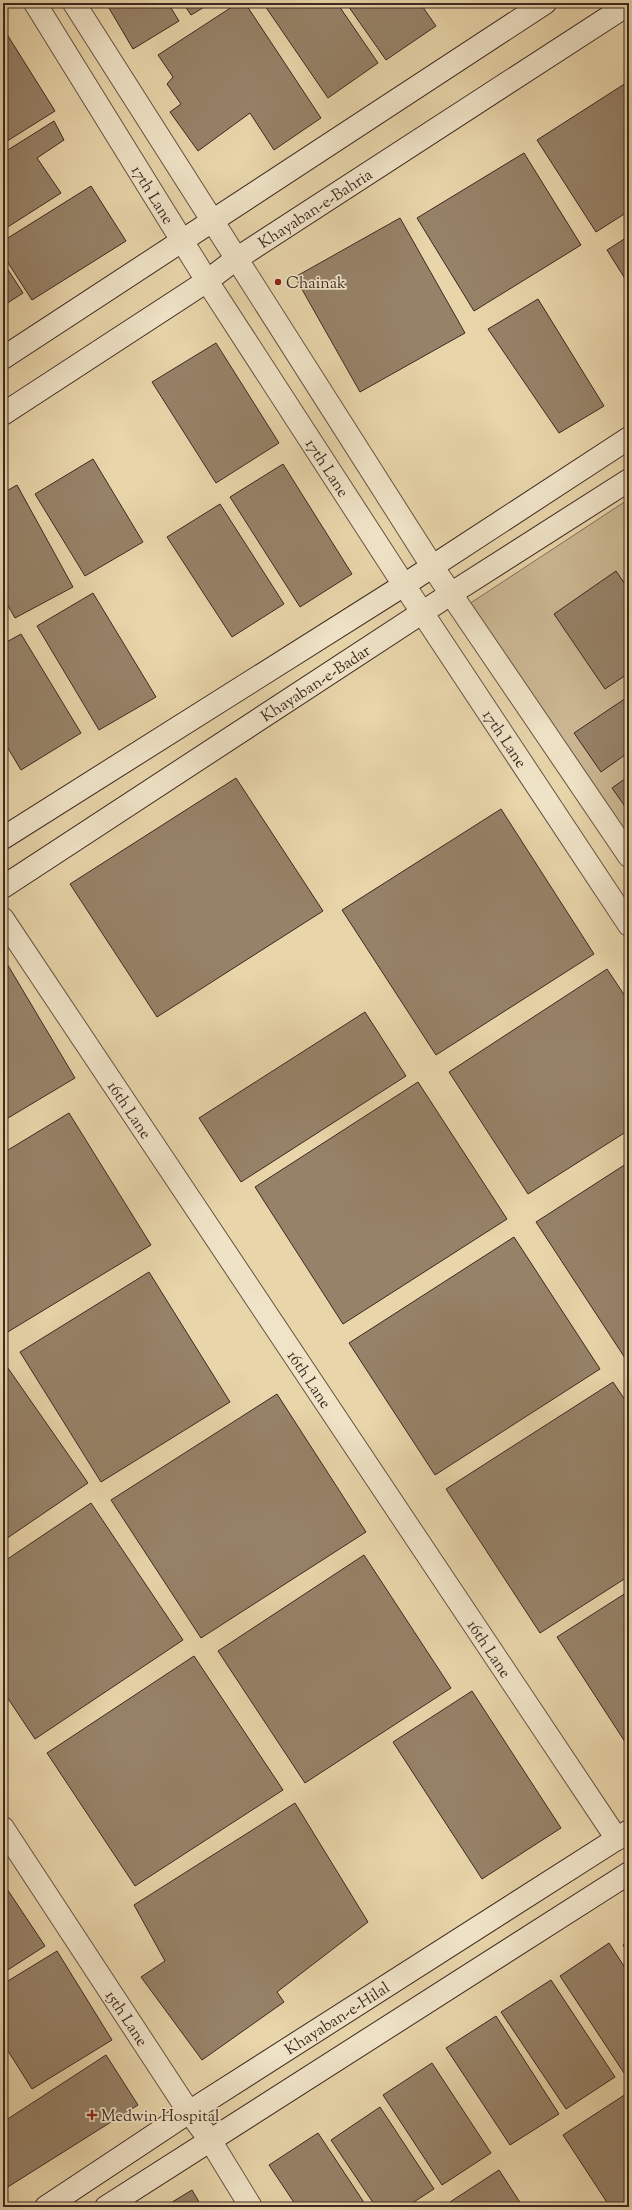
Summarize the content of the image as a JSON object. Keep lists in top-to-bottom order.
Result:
{
  "streets": {
    "street": [
      "17th Lane",
      "Khayaban-e-Bahria",
      "Khayaban-e-Badar",
      "16th Lane",
      "15th Lane",
      "Khayaban-e-Hilal"
    ]
  },
  "crossings": [
    ["17th Lane", "Khayaban-e-Bahria"],
    ["17th Lane", "Khayaban-e-Badar"],
    ["16th Lane", "Khayaban-e-Hilal"],
    ["15th Lane", "Khayaban-e-Hilal"]
  ],
  "places": {
    "other": ["Chainak"],
    "health": ["Medwin Hospital"]
  }
}
